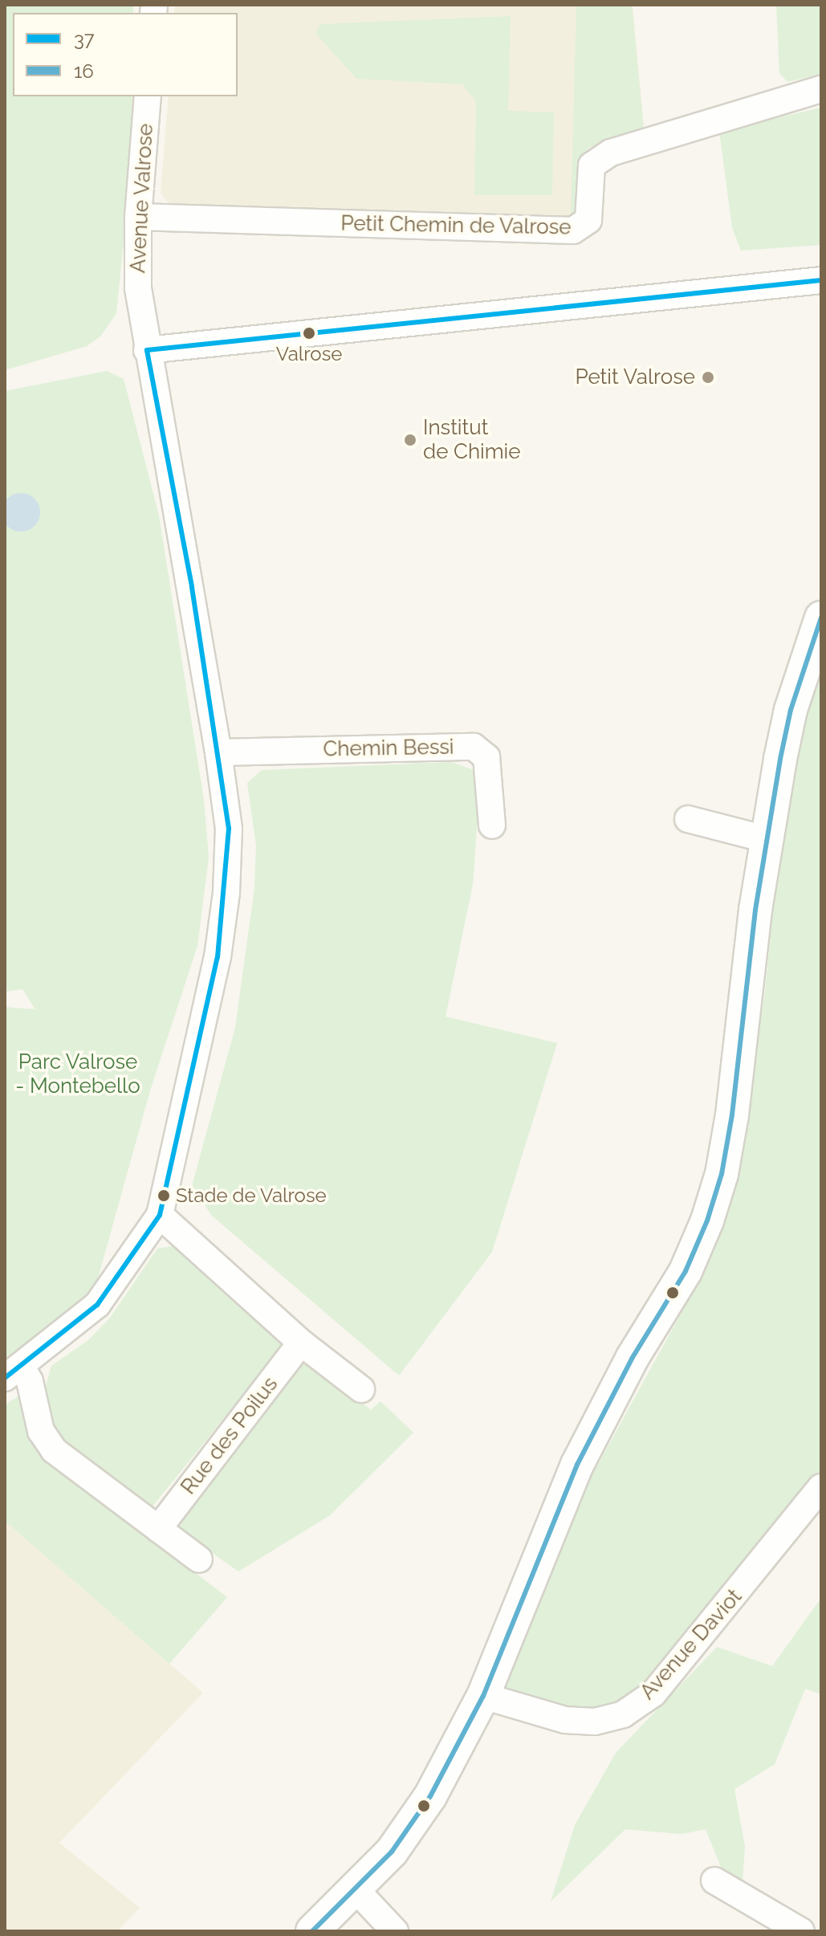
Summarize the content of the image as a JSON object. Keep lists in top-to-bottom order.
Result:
{
  "streets": {
    "street": [
      "Avenue Valrose",
      "Petit Chemin de Valrose",
      "Chemin Bessi",
      "Rue des Poilus",
      "Avenue Daviot"
    ]
  },
  "crossings": [
    ["Avenue Valrose", "Petit Chemin de Valrose"],
    ["Avenue Valrose", "Chemin Bessi"]
  ],
  "parks": ["Parc Valrose - Montebello"],
  "places": [
    "Valrose",
    "Petit Valrose",
    "Institut de Chimie",
    "Stade de Valrose"
  ],
  "lines": ["transit line 37", "transit line 16"],
  "legend": ["37", "16"]
}
